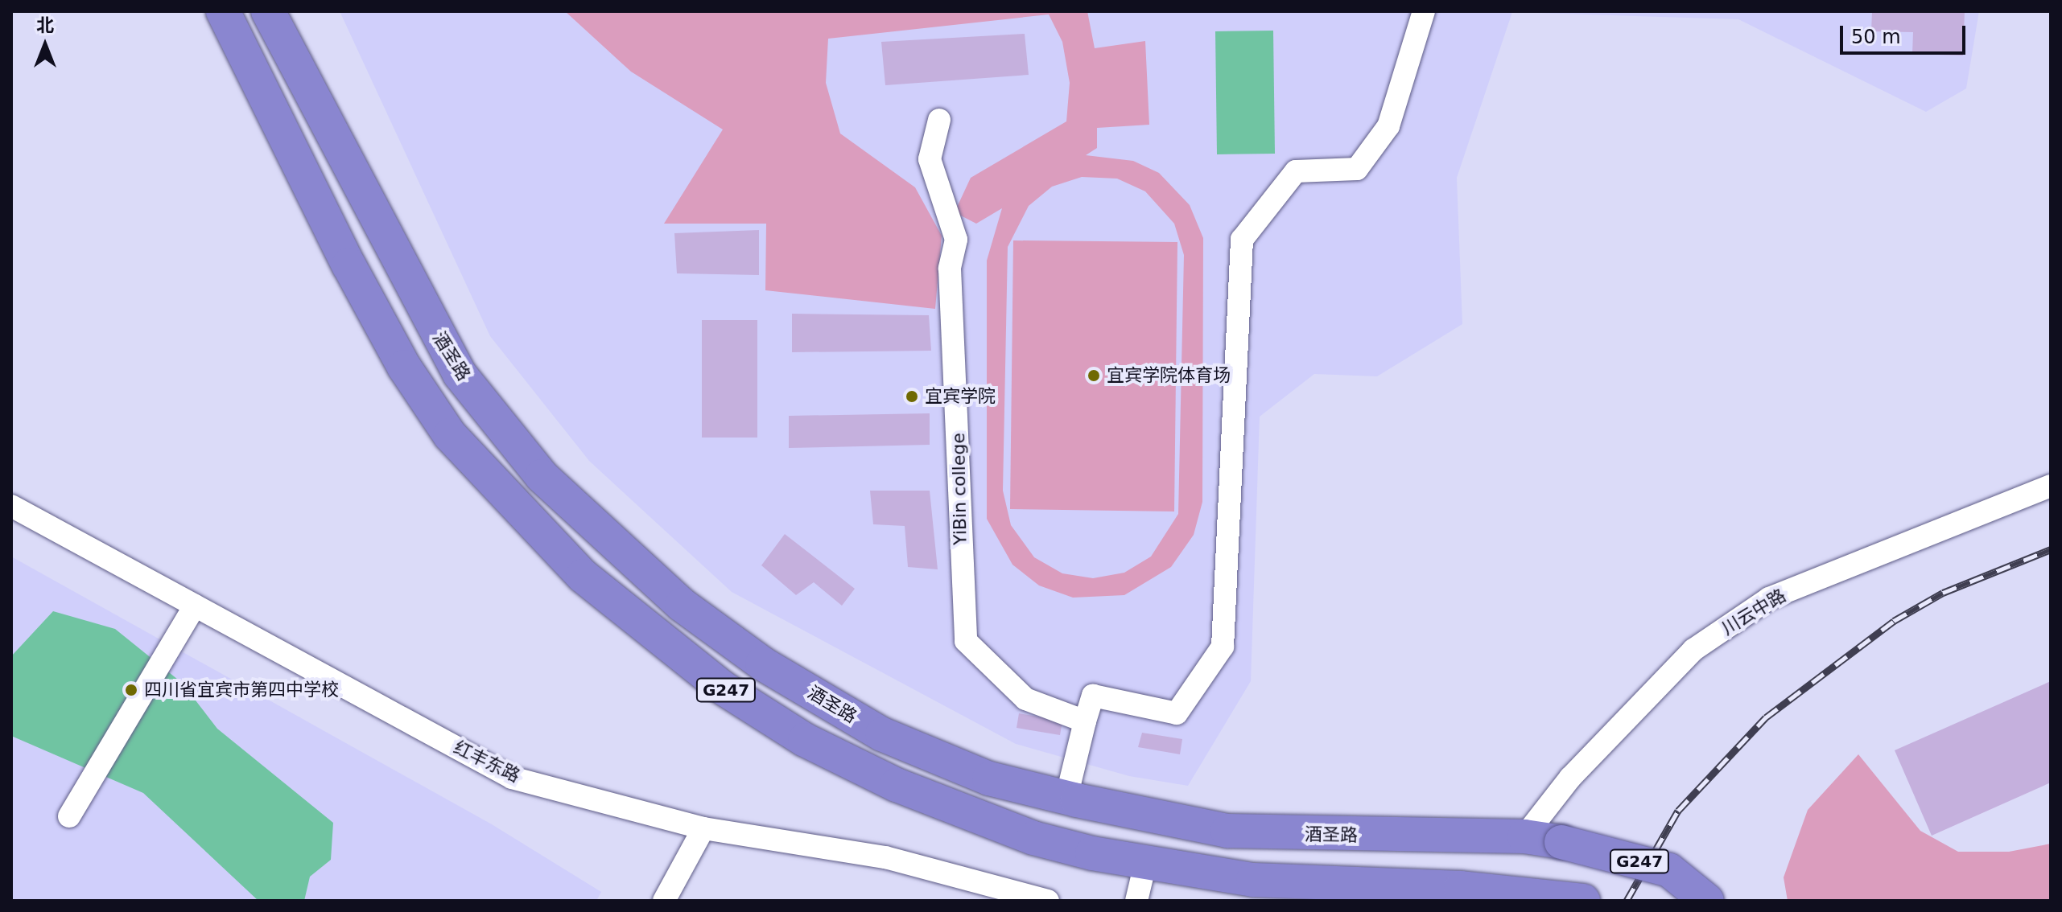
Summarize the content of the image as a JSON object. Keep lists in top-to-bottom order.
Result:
{
  "streets": {
    "highway": ["酒圣路", "G247"],
    "street": ["YiBin college", "川云中路", "红丰东路"]
  },
  "crossings": [
    ["酒圣路", "川云中路"]
  ],
  "places": ["宜宾学院体育场", "宜宾学院", "四川省宜宾市第四中学校"],
  "scale_bar": "50 m",
  "north": "top"
}
